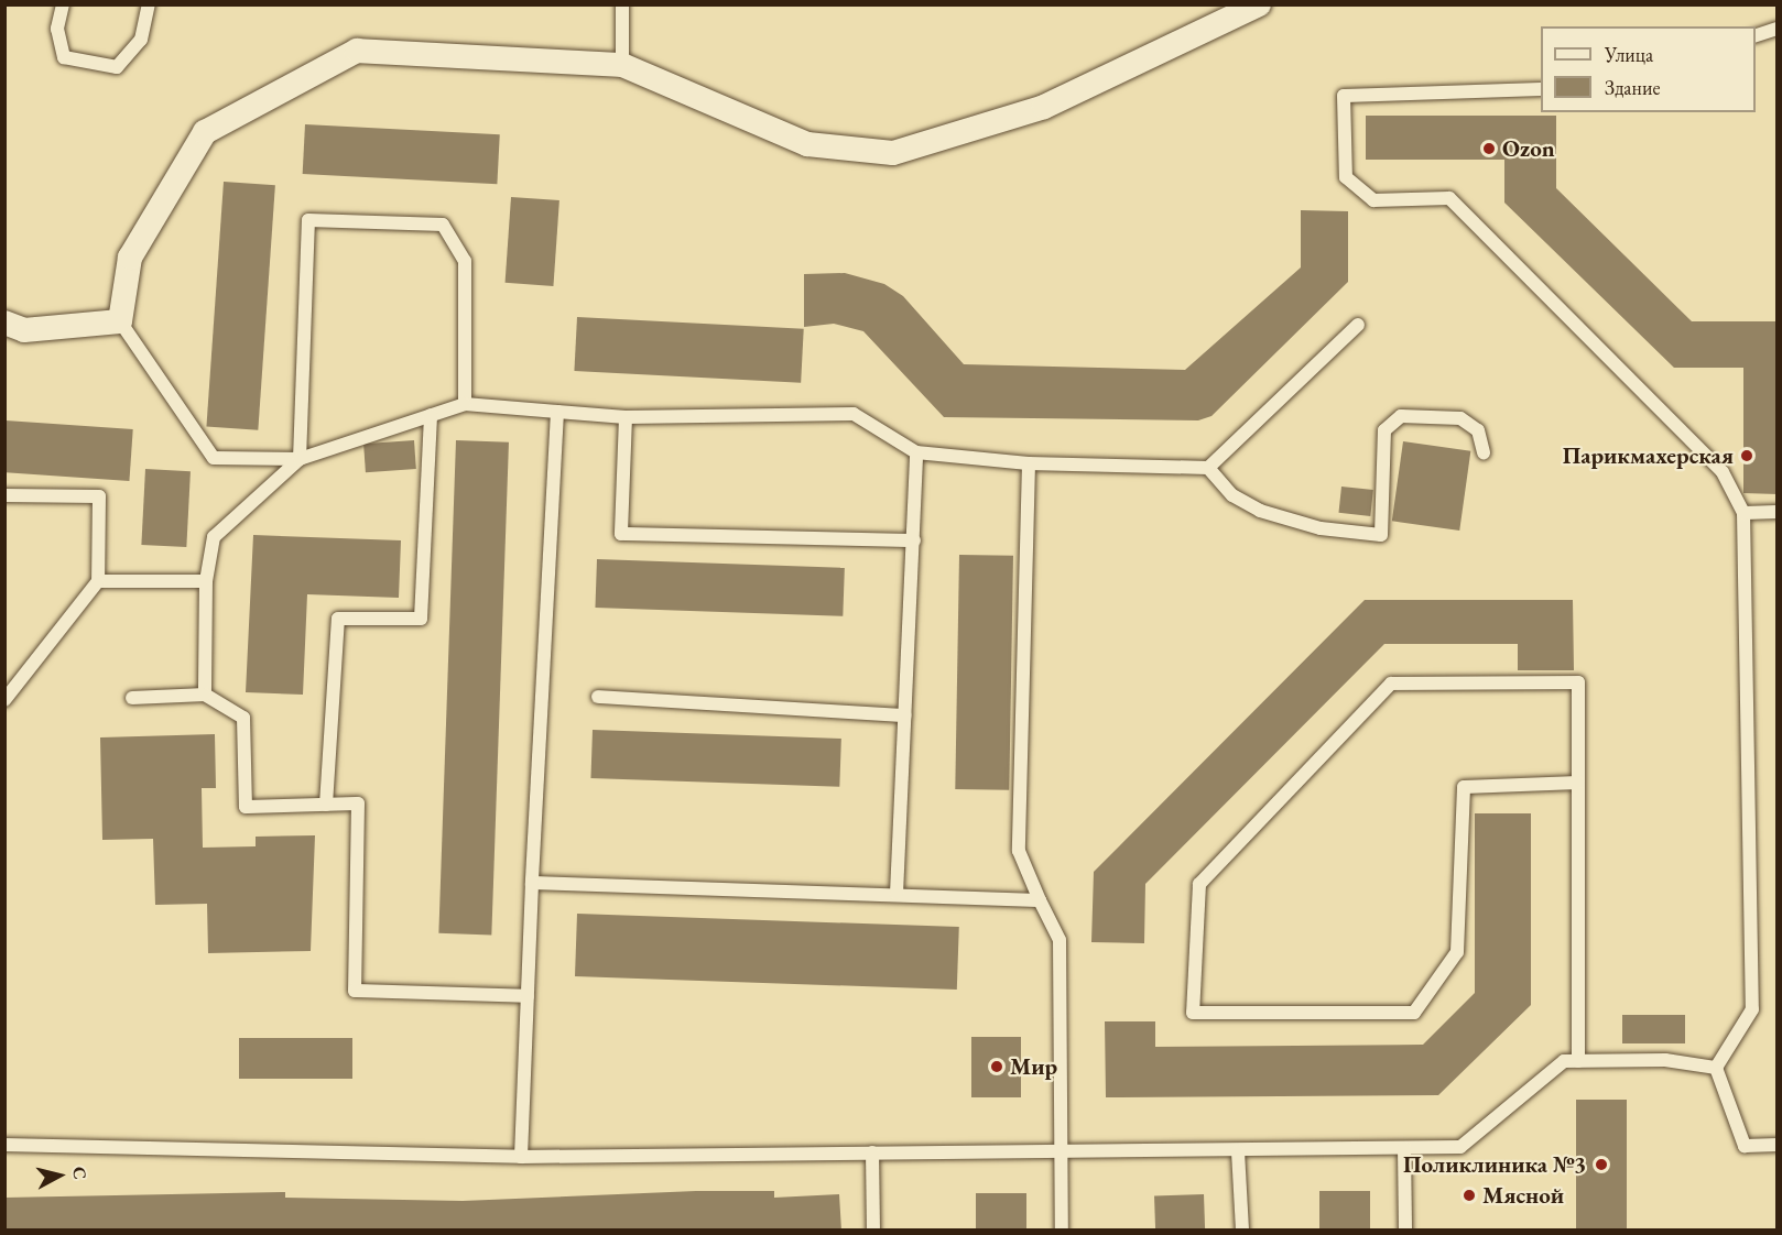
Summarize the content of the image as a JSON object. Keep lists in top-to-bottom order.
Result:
{
  "places": [
    "Ozon",
    "Парикмахерская",
    "Мир",
    "Поликлиника №3",
    "Мясной"
  ],
  "legend": ["Улица", "Здание"],
  "north": "right"
}
